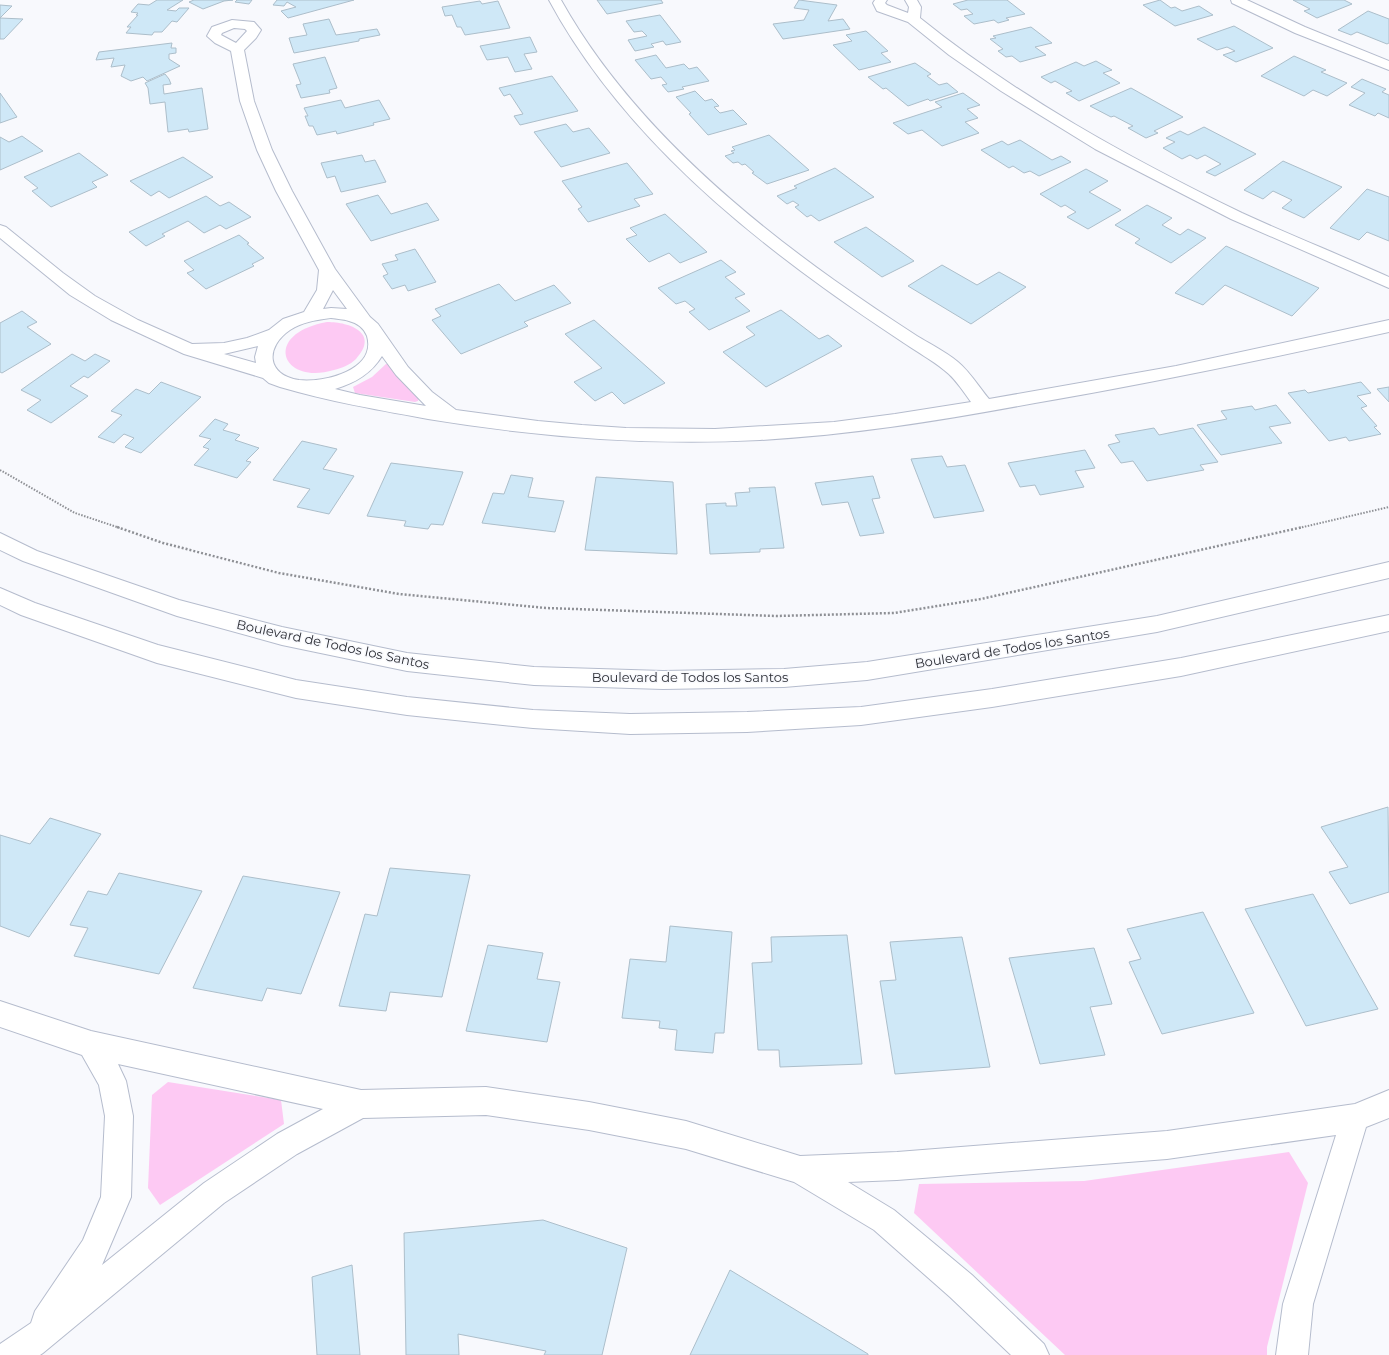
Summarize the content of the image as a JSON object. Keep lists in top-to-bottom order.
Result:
{
  "streets": {
    "street": ["Boulevard de Todos los Santos"]
  }
}
